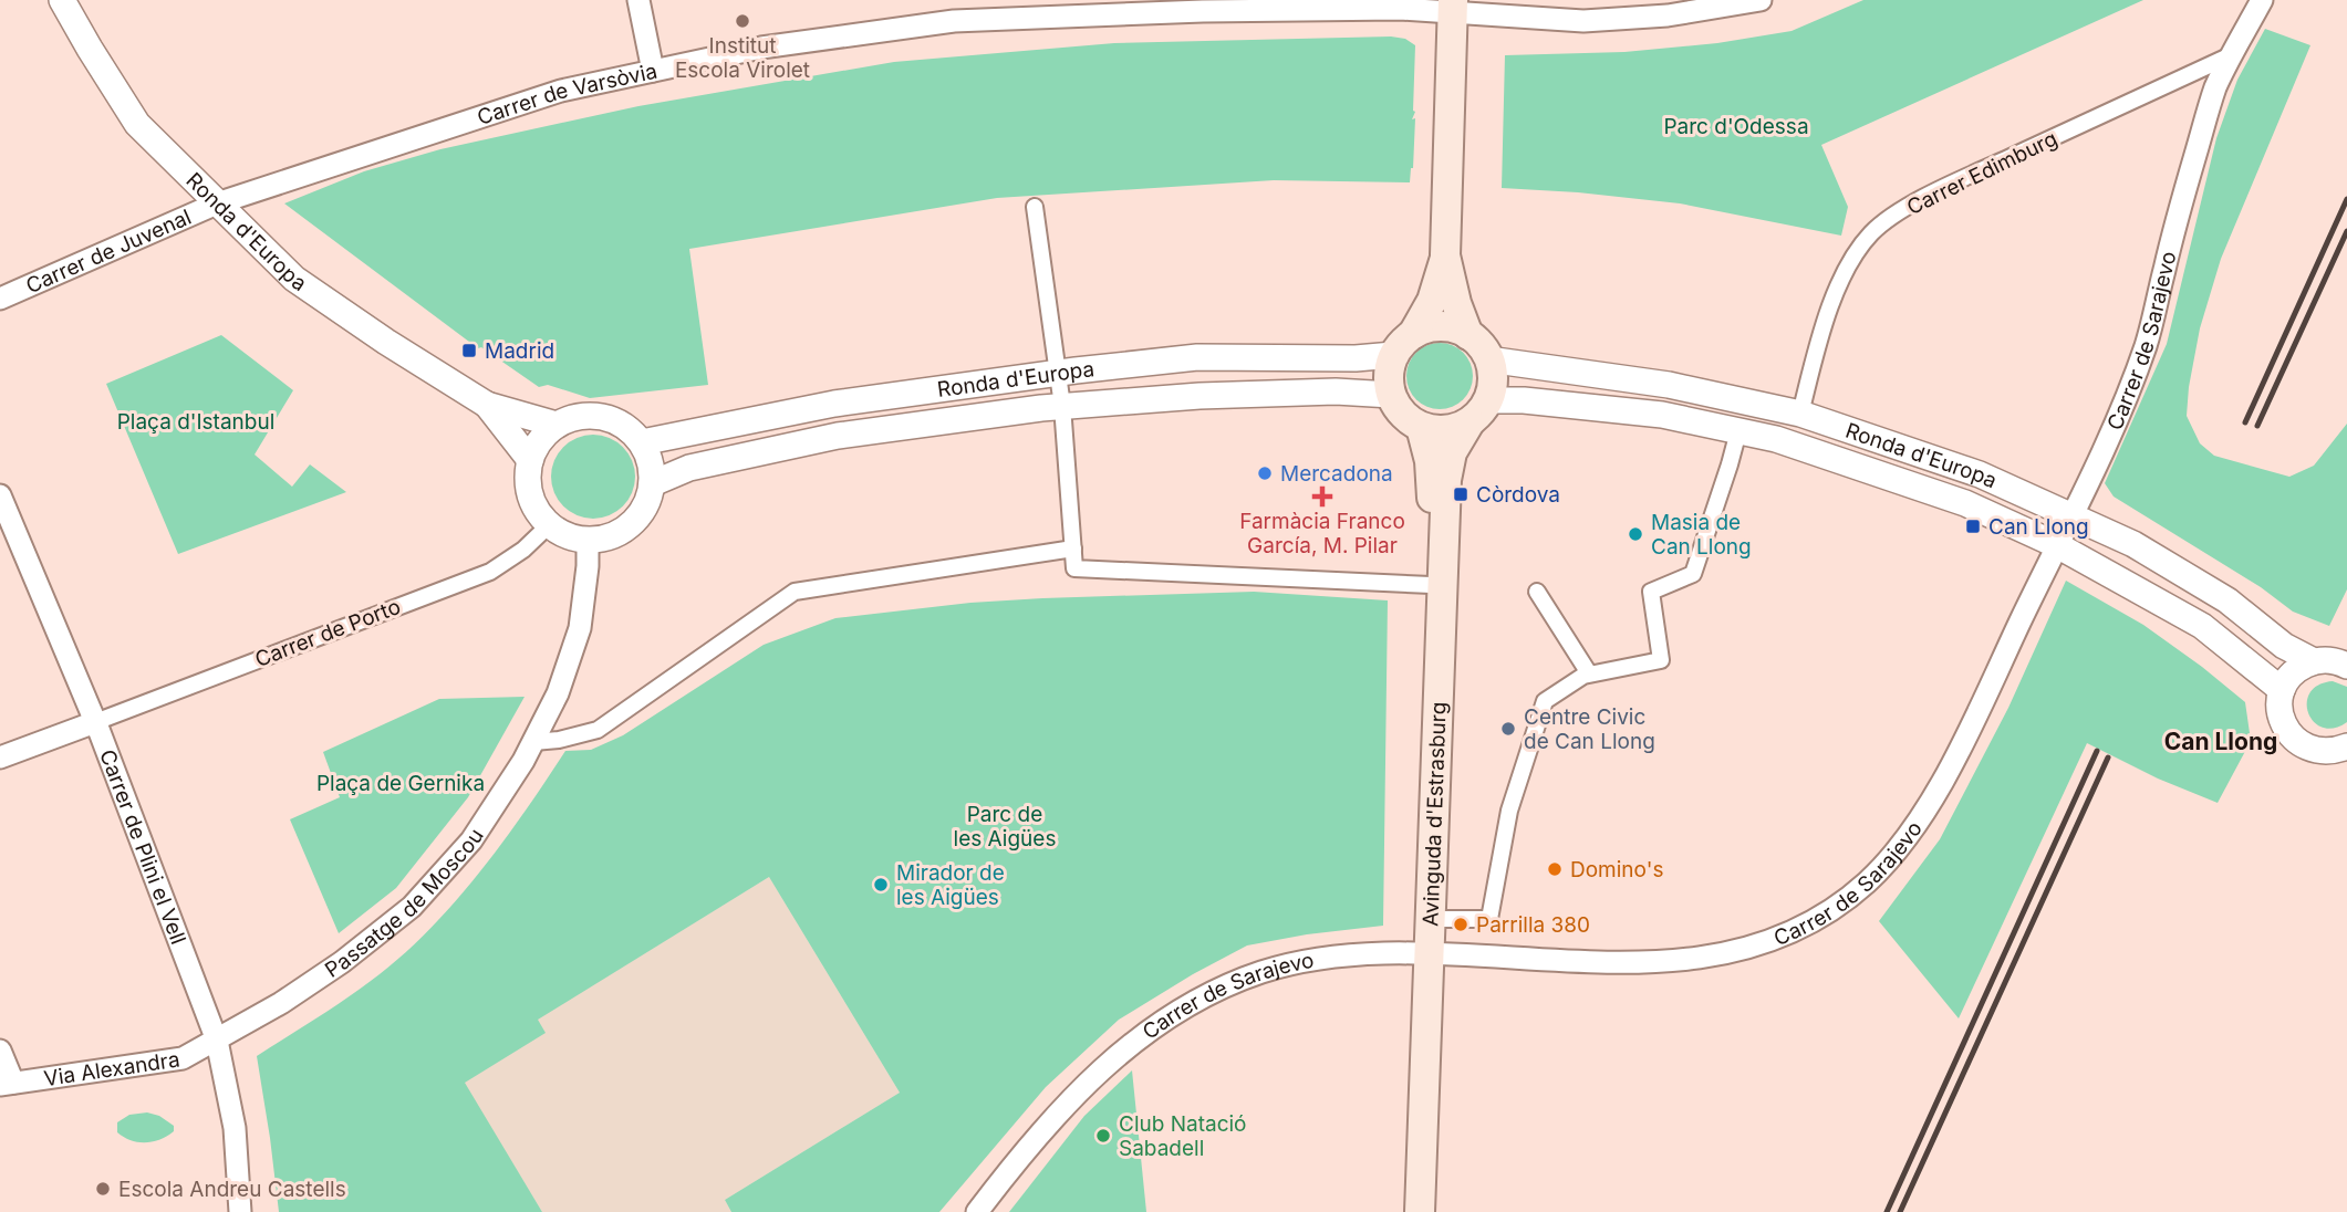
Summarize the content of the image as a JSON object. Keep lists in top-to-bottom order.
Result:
{
  "streets": {
    "main road": ["Avinguda d'Estrasburg"],
    "street": [
      "Carrer de Varsòvia",
      "Carrer Edimburg",
      "Ronda d'Europa",
      "Carrer de Juvenal",
      "Carrer de Sarajevo",
      "Carrer de Porto",
      "Carrer de Plini el Vell",
      "Passatge de Moscou",
      "Via Alexandra"
    ]
  },
  "crossings": [
    ["Carrer de Varsòvia", "Ronda d'Europa"],
    ["Carrer de Varsòvia", "Carrer de Juvenal"],
    ["Carrer Edimburg", "Ronda d'Europa"],
    ["Carrer Edimburg", "Carrer de Sarajevo"],
    ["Ronda d'Europa", "Carrer de Juvenal"],
    ["Ronda d'Europa", "Carrer de Sarajevo"],
    ["Ronda d'Europa", "Carrer de Porto"],
    ["Ronda d'Europa", "Avinguda d'Estrasburg"],
    ["Ronda d'Europa", "Passatge de Moscou"],
    ["Carrer de Sarajevo", "Avinguda d'Estrasburg"],
    ["Carrer de Porto", "Carrer de Plini el Vell"],
    ["Carrer de Porto", "Passatge de Moscou"],
    ["Carrer de Plini el Vell", "Passatge de Moscou"],
    ["Carrer de Plini el Vell", "Via Alexandra"],
    ["Passatge de Moscou", "Via Alexandra"]
  ],
  "districts": ["Can Llong"],
  "parks": [
    "Parc d'Odessa",
    "Plaça d'Istanbul",
    "Plaça de Gernika",
    "Parc de les Aigües"
  ],
  "places": {
    "other": [
      "Institut Escola Virolet",
      "Mercadona",
      "Masia de Can Llong",
      "Centre Civic de Can Llong",
      "Domino's",
      "Mirador de les Aigües",
      "Parrilla 380",
      "Club Natació Sabadell",
      "Escola Andreu Castells"
    ],
    "transit": ["Madrid", "Còrdova", "Can Llong"],
    "health": ["Farmàcia Franco García, M. Pilar"]
  }
}
